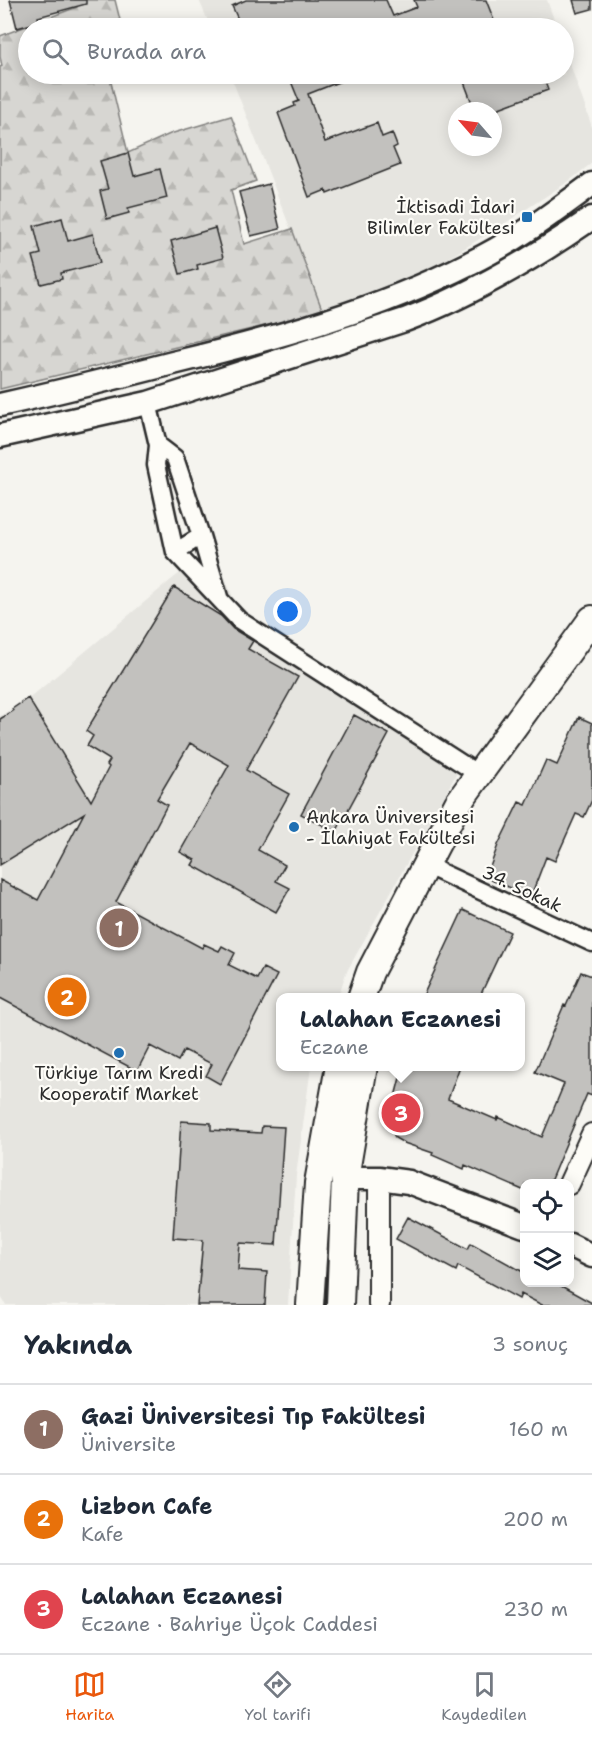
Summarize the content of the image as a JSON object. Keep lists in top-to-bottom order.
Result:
{
  "streets": {
    "street": ["34. Sokak"]
  },
  "places": {
    "transit": ["İktisadi İdari Bilimler Fakültesi"],
    "other": ["Ankara Üniversitesi - İlahiyat Fakültesi", "Türkiye Tarım Kredi Kooperatif Market"]
  },
  "north": "top left",
  "page": {
    "search": "Burada ara",
    "pins": ["1", "2", "3"],
    "popup": ["Lalahan Eczanesi", "Eczane"],
    "heading": ["Yakında", "3 sonuç"],
    "list": [
      {
        "mark": "1",
        "name": "Gazi Üniversitesi Tıp Fakültesi",
        "note": "Üniversite",
        "value": "160 m"
      },
      {
        "mark": "2",
        "name": "Lizbon Cafe",
        "note": "Kafe",
        "value": "200 m"
      },
      {
        "mark": "3",
        "name": "Lalahan Eczanesi",
        "note": "Eczane · Bahriye Üçok Caddesi",
        "value": "230 m"
      }
    ],
    "nav": ["Harita", "Yol tarifi", "Kaydedilen"]
  }
}
